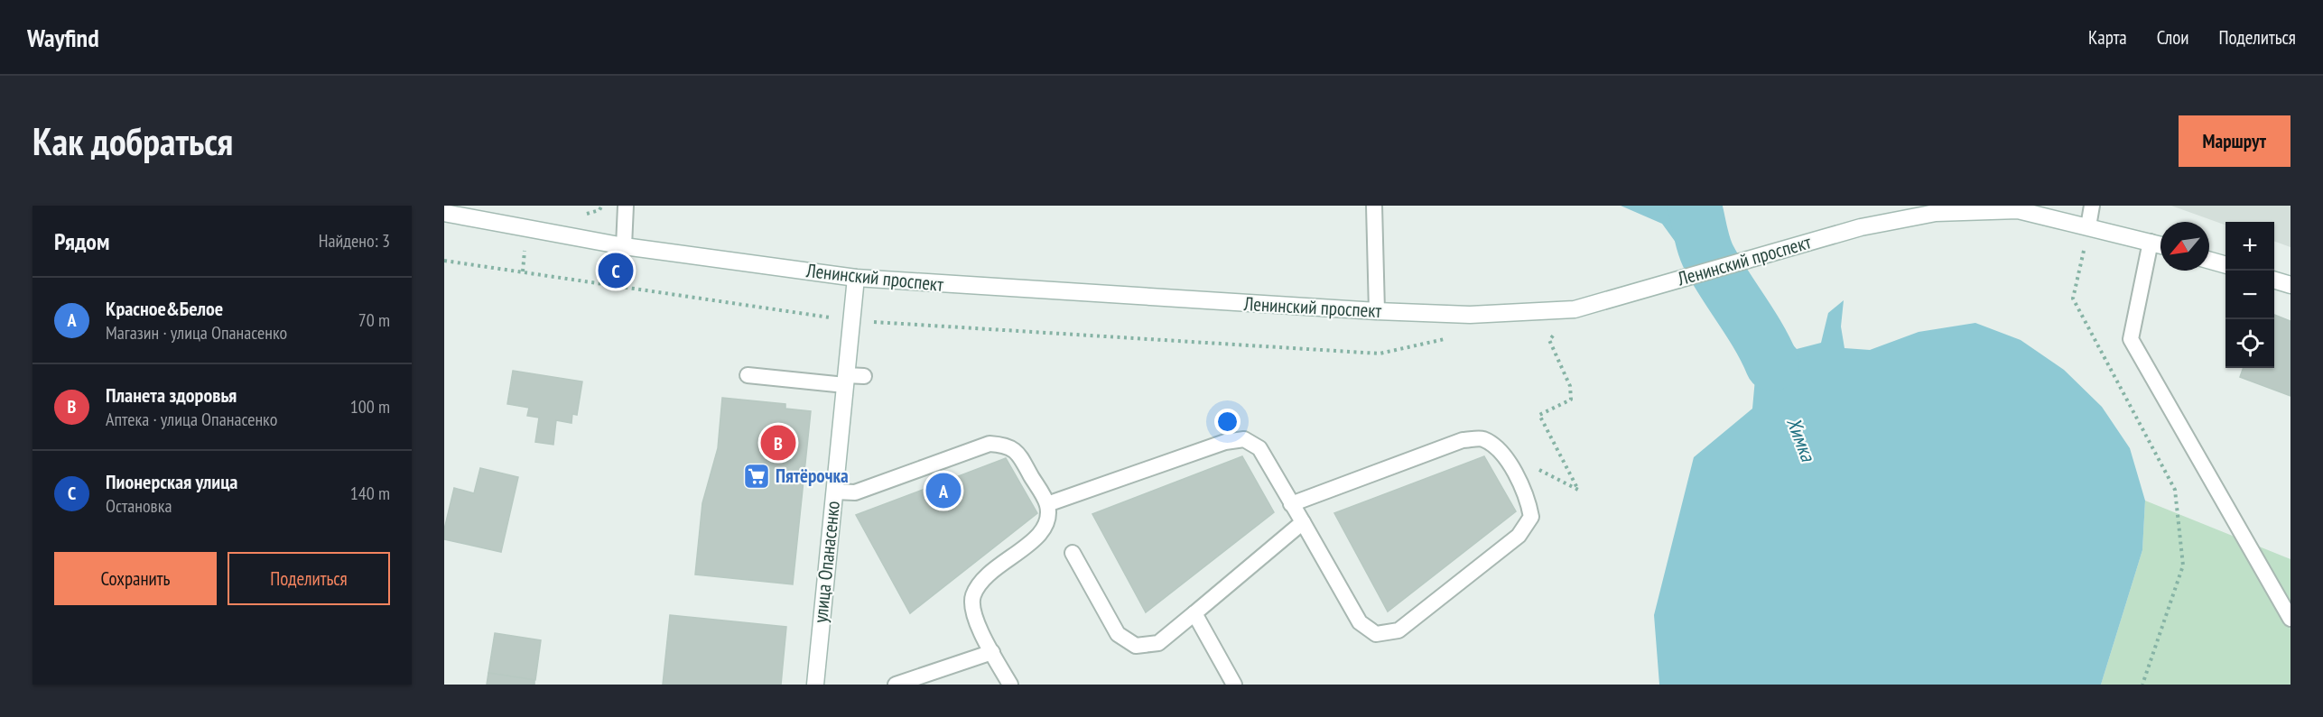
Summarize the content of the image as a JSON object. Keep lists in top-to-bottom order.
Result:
{
  "streets": {
    "main road": ["Ленинский проспект", "улица Опанасенко"]
  },
  "crossings": [
    ["Ленинский проспект", "улица Опанасенко"]
  ],
  "water": ["Химка"],
  "places": {
    "supermarket": ["Пятёрочка"]
  },
  "north": "bottom left",
  "page": {
    "header": "Wayfind",
    "nav": ["Карта", "Слои", "Поделиться"],
    "buttons": [
      "Маршрут",
      ["Сохранить", "Поделиться"]
    ],
    "title": "Как добраться",
    "heading": ["Рядом", "Найдено: 3"],
    "map_buttons": ["+", "−"],
    "pins": ["C", "B", "A"],
    "list": [
      {
        "mark": "A",
        "name": "Красное&Белое",
        "note": "Магазин · улица Опанасенко",
        "value": "70 m"
      },
      {
        "mark": "B",
        "name": "Планета здоровья",
        "note": "Аптека · улица Опанасенко",
        "value": "100 m"
      },
      {
        "mark": "C",
        "name": "Пионерская улица",
        "note": "Остановка",
        "value": "140 m"
      }
    ]
  }
}
